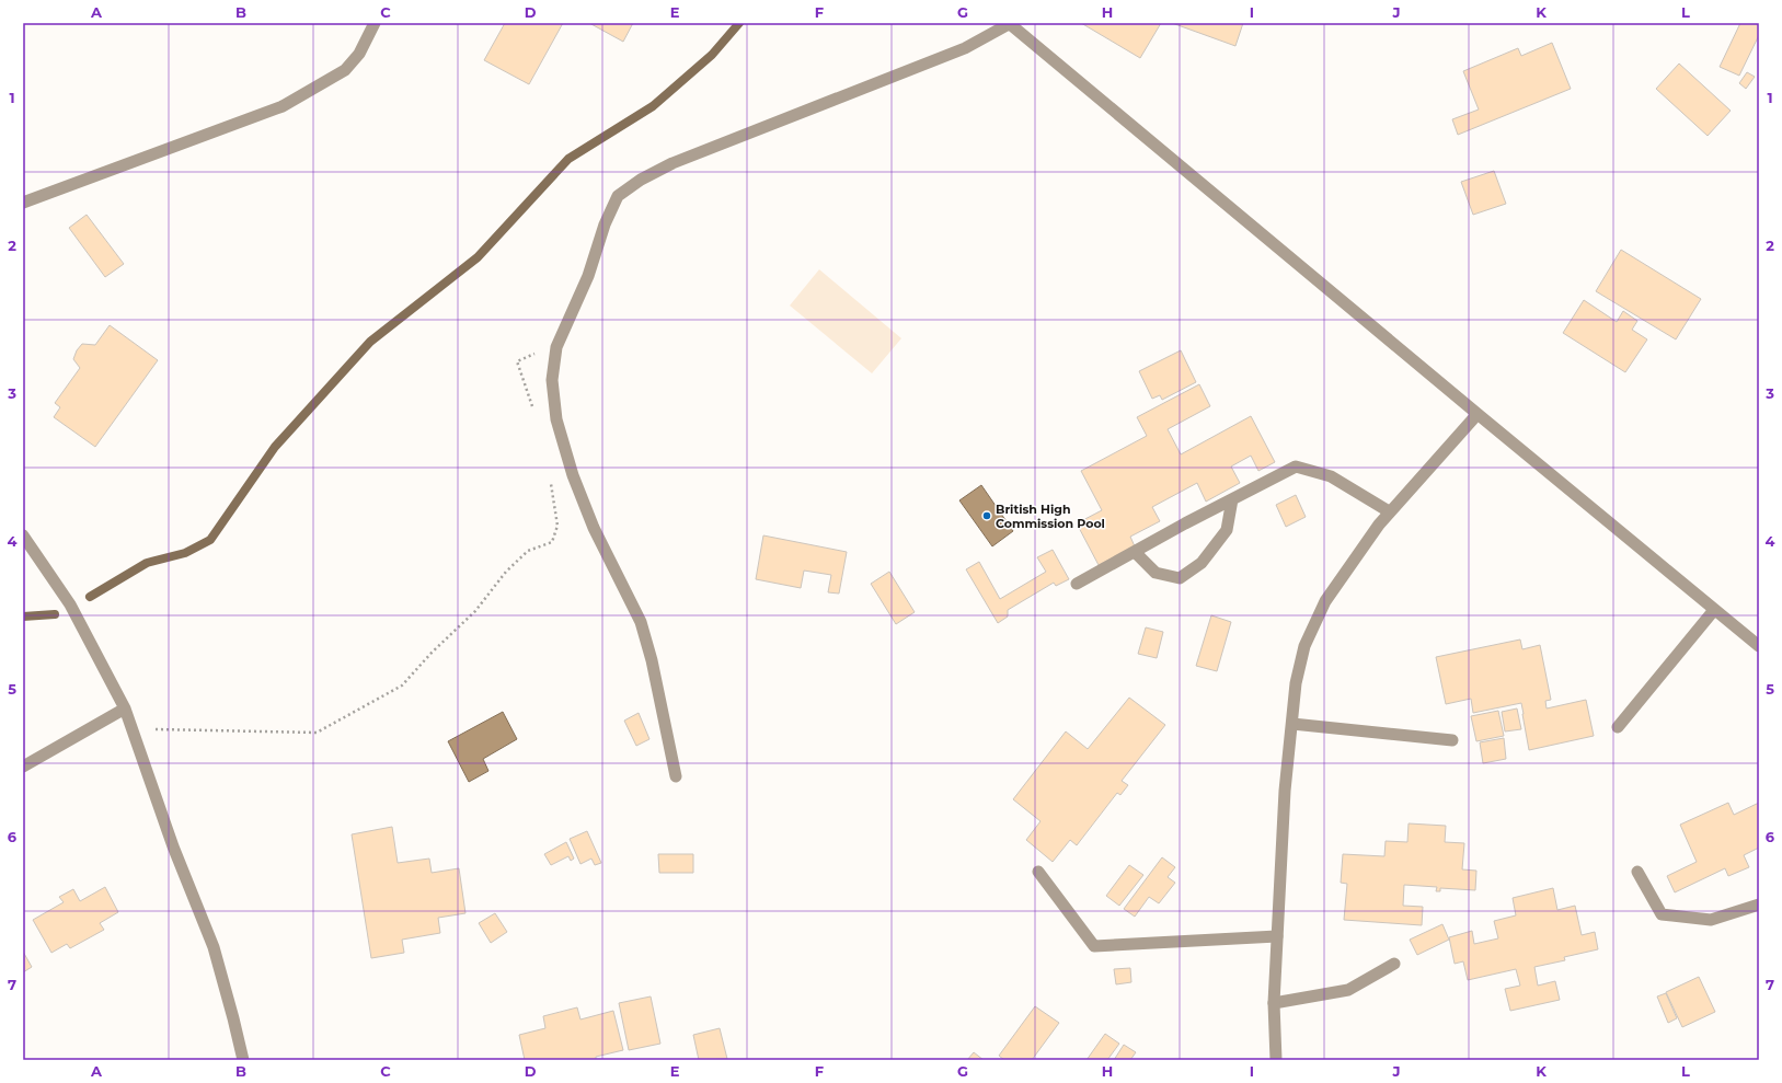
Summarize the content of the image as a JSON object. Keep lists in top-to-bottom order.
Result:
{
  "places": ["British High Commission Pool"],
  "grid": {
    "columns": [
      "A",
      "B",
      "C",
      "D",
      "E",
      "F",
      "G",
      "H",
      "I",
      "J",
      "K",
      "L"
    ],
    "rows": [
      "1",
      "2",
      "3",
      "4",
      "5",
      "6",
      "7"
    ]
  }
}
